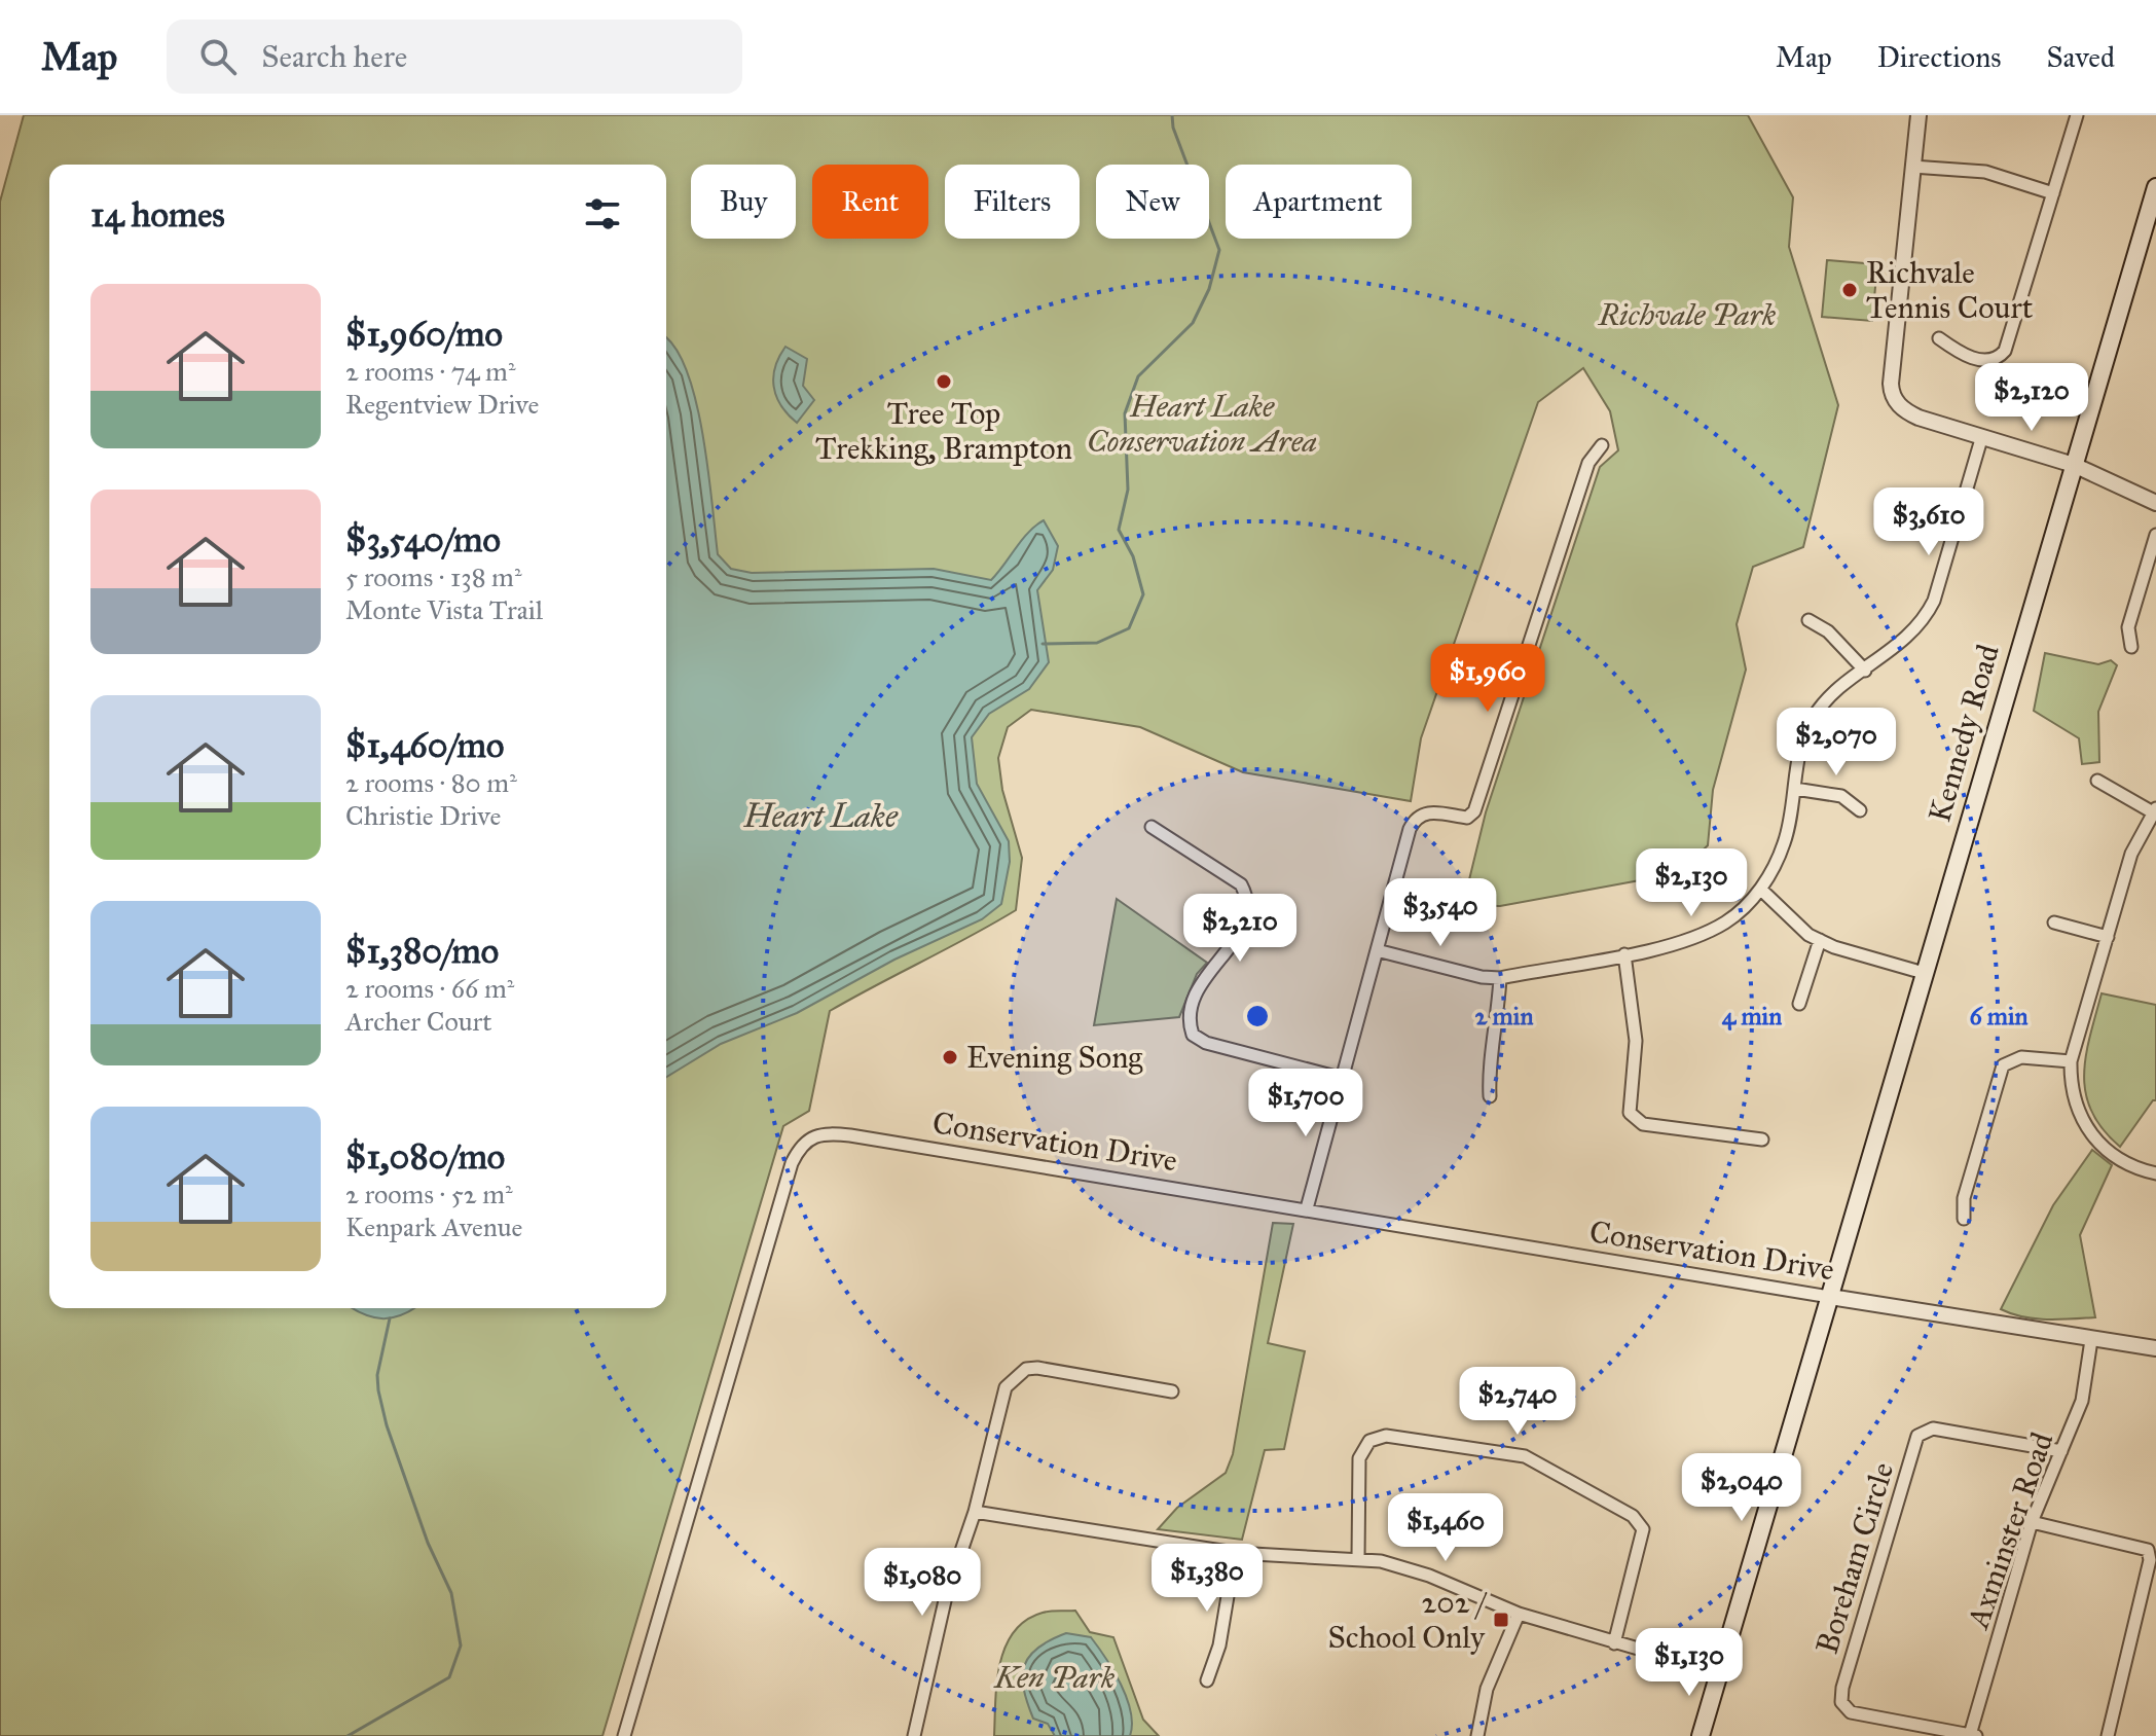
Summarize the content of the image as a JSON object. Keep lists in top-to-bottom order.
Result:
{
  "streets": {
    "main road": ["Kennedy Road"],
    "street": ["Conservation Drive", "Axminster Road", "Boreham Circle"]
  },
  "crossings": [
    ["Kennedy Road", "Conservation Drive"],
    ["Conservation Drive", "Axminster Road"],
    ["Axminster Road", "Boreham Circle"]
  ],
  "water": ["Heart Lake"],
  "parks": ["Richvale Park", "Heart Lake Conservation Area", "Ken Park"],
  "places": {
    "other": ["Richvale Tennis Court", "Tree Top Trekking, Brampton", "Evening Song"],
    "transit": ["202 / School Only"]
  },
  "page": {
    "header": "Map",
    "search": "Search here",
    "nav": ["Map", "Directions", "Saved"],
    "chip": [
      "Buy",
      "Rent",
      "Filters",
      "New",
      "Apartment"
    ],
    "heading": "14 homes",
    "list": [
      {
        "name": "$1,960/mo",
        "note": "2 rooms · 74 m² · Regentview Drive"
      },
      {
        "name": "$3,540/mo",
        "note": "5 rooms · 138 m² · Monte Vista Trail"
      },
      {
        "name": "$1,460/mo",
        "note": "2 rooms · 80 m² · Christie Drive"
      },
      {
        "name": "$1,380/mo",
        "note": "2 rooms · 66 m² · Archer Court"
      },
      {
        "name": "$1,080/mo",
        "note": "2 rooms · 52 m² · Kenpark Avenue"
      }
    ],
    "price": [
      "$2,120",
      "$3,610",
      "$1,960",
      "$2,070",
      "$2,130",
      "$3,540",
      "$2,210",
      "$1,700",
      "$2,740",
      "$2,040",
      "$1,460",
      "$1,380",
      "$1,080",
      "$1,130"
    ]
  },
  "rings": ["2 min", "4 min", "6 min"]
}
